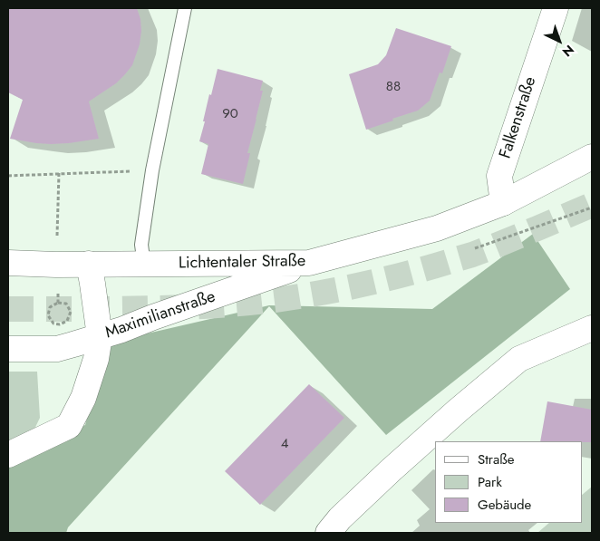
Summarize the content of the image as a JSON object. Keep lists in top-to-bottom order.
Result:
{
  "streets": {
    "main road": ["Falkenstraße", "Lichtentaler Straße", "Maximilianstraße"]
  },
  "crossings": [
    ["Falkenstraße", "Lichtentaler Straße"],
    ["Lichtentaler Straße", "Maximilianstraße"]
  ],
  "house_numbers": ["88", "90", "4"],
  "legend": ["Straße", "Park", "Gebäude"],
  "north": "bottom right"
}
